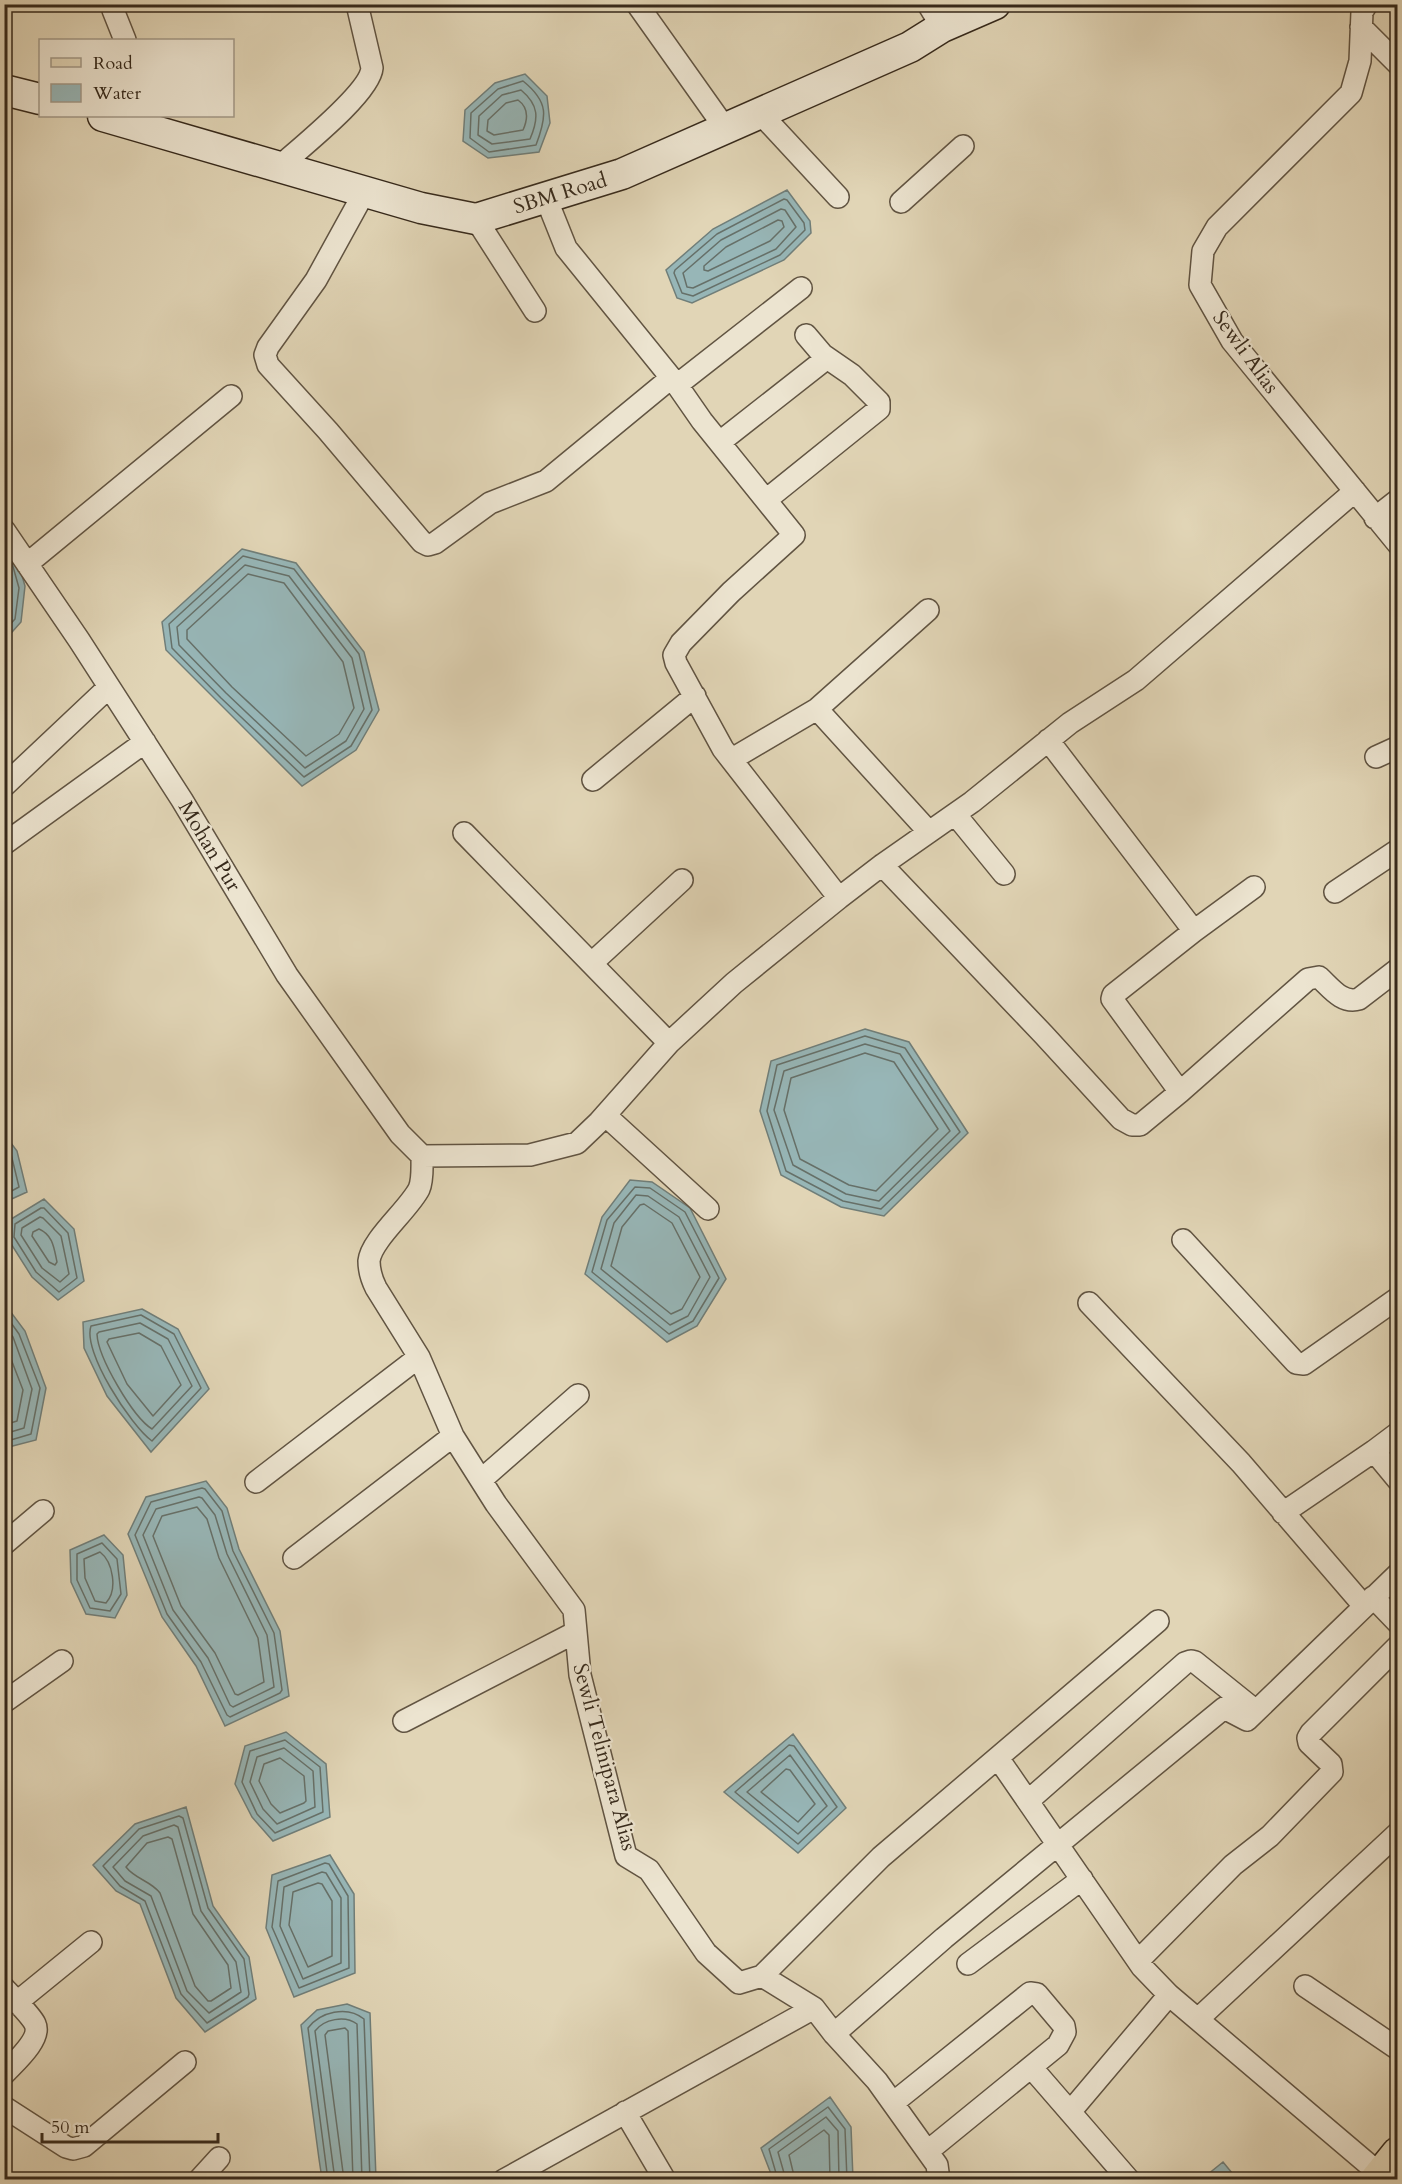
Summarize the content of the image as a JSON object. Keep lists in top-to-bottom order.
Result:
{
  "streets": {
    "street": [
      "SBM Road",
      "Sewli Alias",
      "Mohan Pur",
      "Sewli Telinipara Alias"
    ]
  },
  "crossings": [
    ["Mohan Pur", "Sewli Telinipara Alias"]
  ],
  "legend": ["Road", "Water"],
  "scale_bar": "50 m"
}
